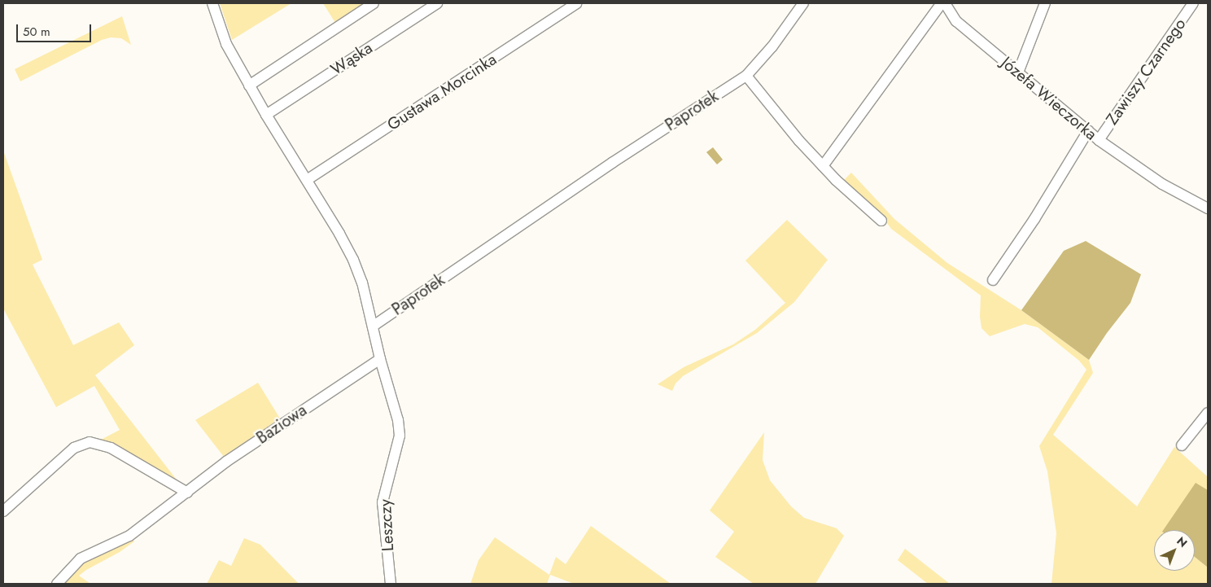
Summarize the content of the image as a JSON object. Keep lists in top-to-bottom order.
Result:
{
  "streets": {
    "street": [
      "Wąska",
      "Zawiszy Czarnego",
      "Gustawa Morcinka",
      "Józefa Wieczorka",
      "Paprotek",
      "Baziowa",
      "Leszczy"
    ]
  },
  "crossings": [
    ["Wąska", "Paprotek"],
    ["Zawiszy Czarnego", "Józefa Wieczorka"],
    ["Gustawa Morcinka", "Paprotek"],
    ["Paprotek", "Baziowa"],
    ["Paprotek", "Leszczy"]
  ],
  "scale_bar": "50 m",
  "north": "top right"
}
